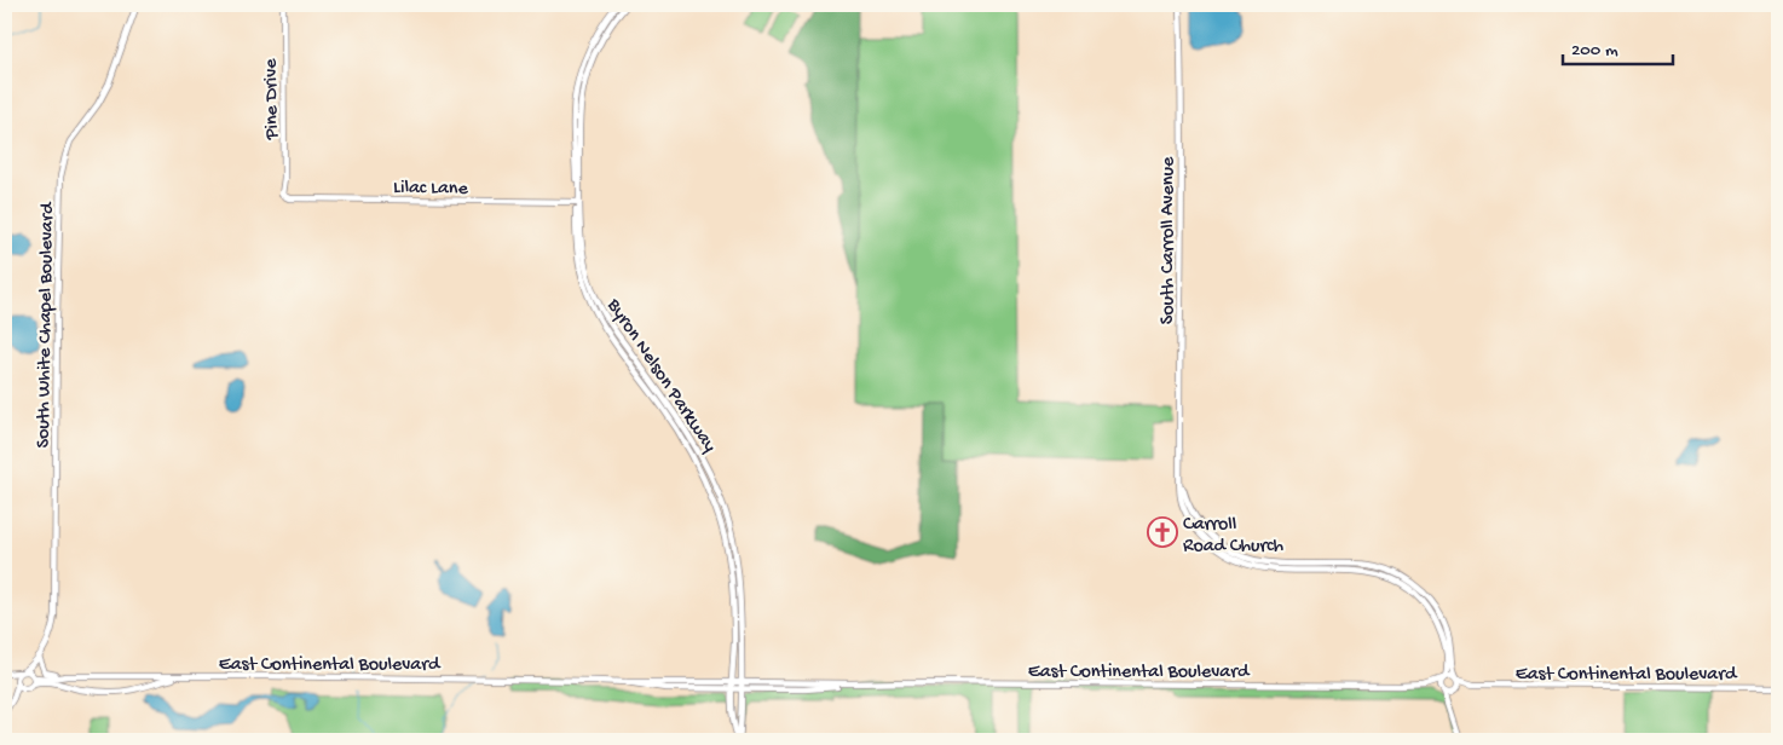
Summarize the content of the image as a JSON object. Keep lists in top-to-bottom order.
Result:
{
  "streets": {
    "main road": [
      "Pine Drive",
      "Lilac Lane",
      "South Carroll Avenue",
      "South White Chapel Boulevard",
      "Byron Nelson Parkway",
      "East Continental Boulevard"
    ]
  },
  "crossings": [
    ["Pine Drive", "Lilac Lane"],
    ["Lilac Lane", "Byron Nelson Parkway"],
    ["South Carroll Avenue", "East Continental Boulevard"],
    ["South White Chapel Boulevard", "East Continental Boulevard"],
    ["Byron Nelson Parkway", "East Continental Boulevard"]
  ],
  "places": {
    "church": ["Carroll Road Church"]
  },
  "scale_bar": "200 m"
}
